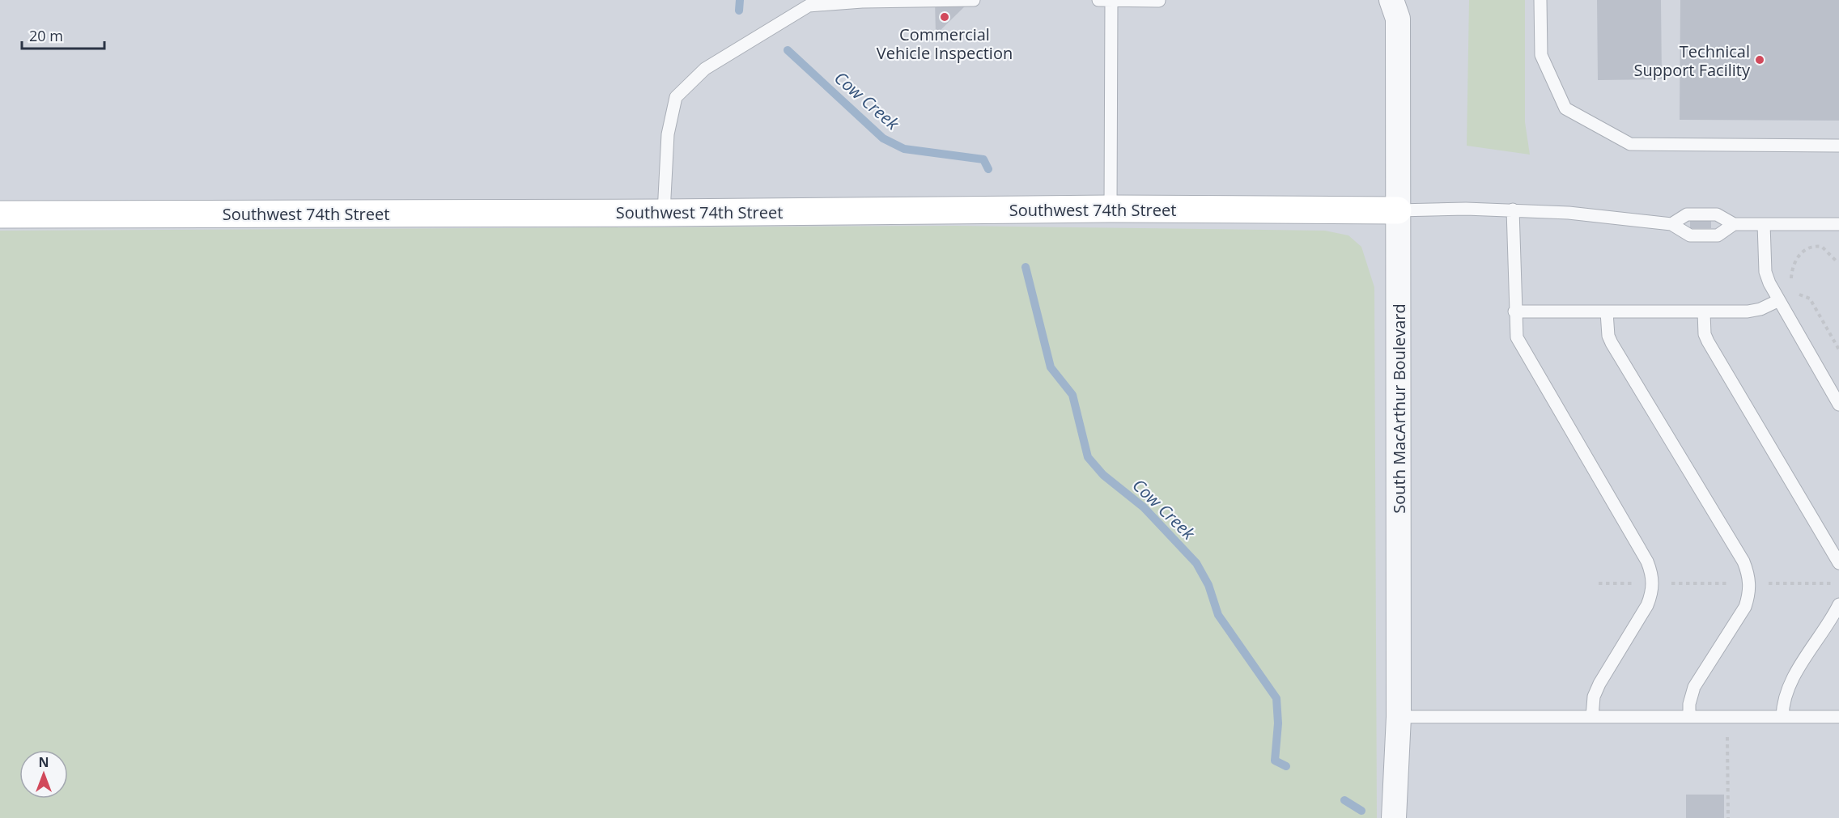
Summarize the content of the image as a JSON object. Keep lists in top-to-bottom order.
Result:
{
  "streets": {
    "street": ["Southwest 74th Street", "South MacArthur Boulevard"]
  },
  "crossings": [
    ["Southwest 74th Street", "South MacArthur Boulevard"]
  ],
  "water": ["Cow Creek"],
  "places": ["Commercial Vehicle Inspection", "Technical Support Facility"],
  "scale_bar": "20 m",
  "north": "top"
}
